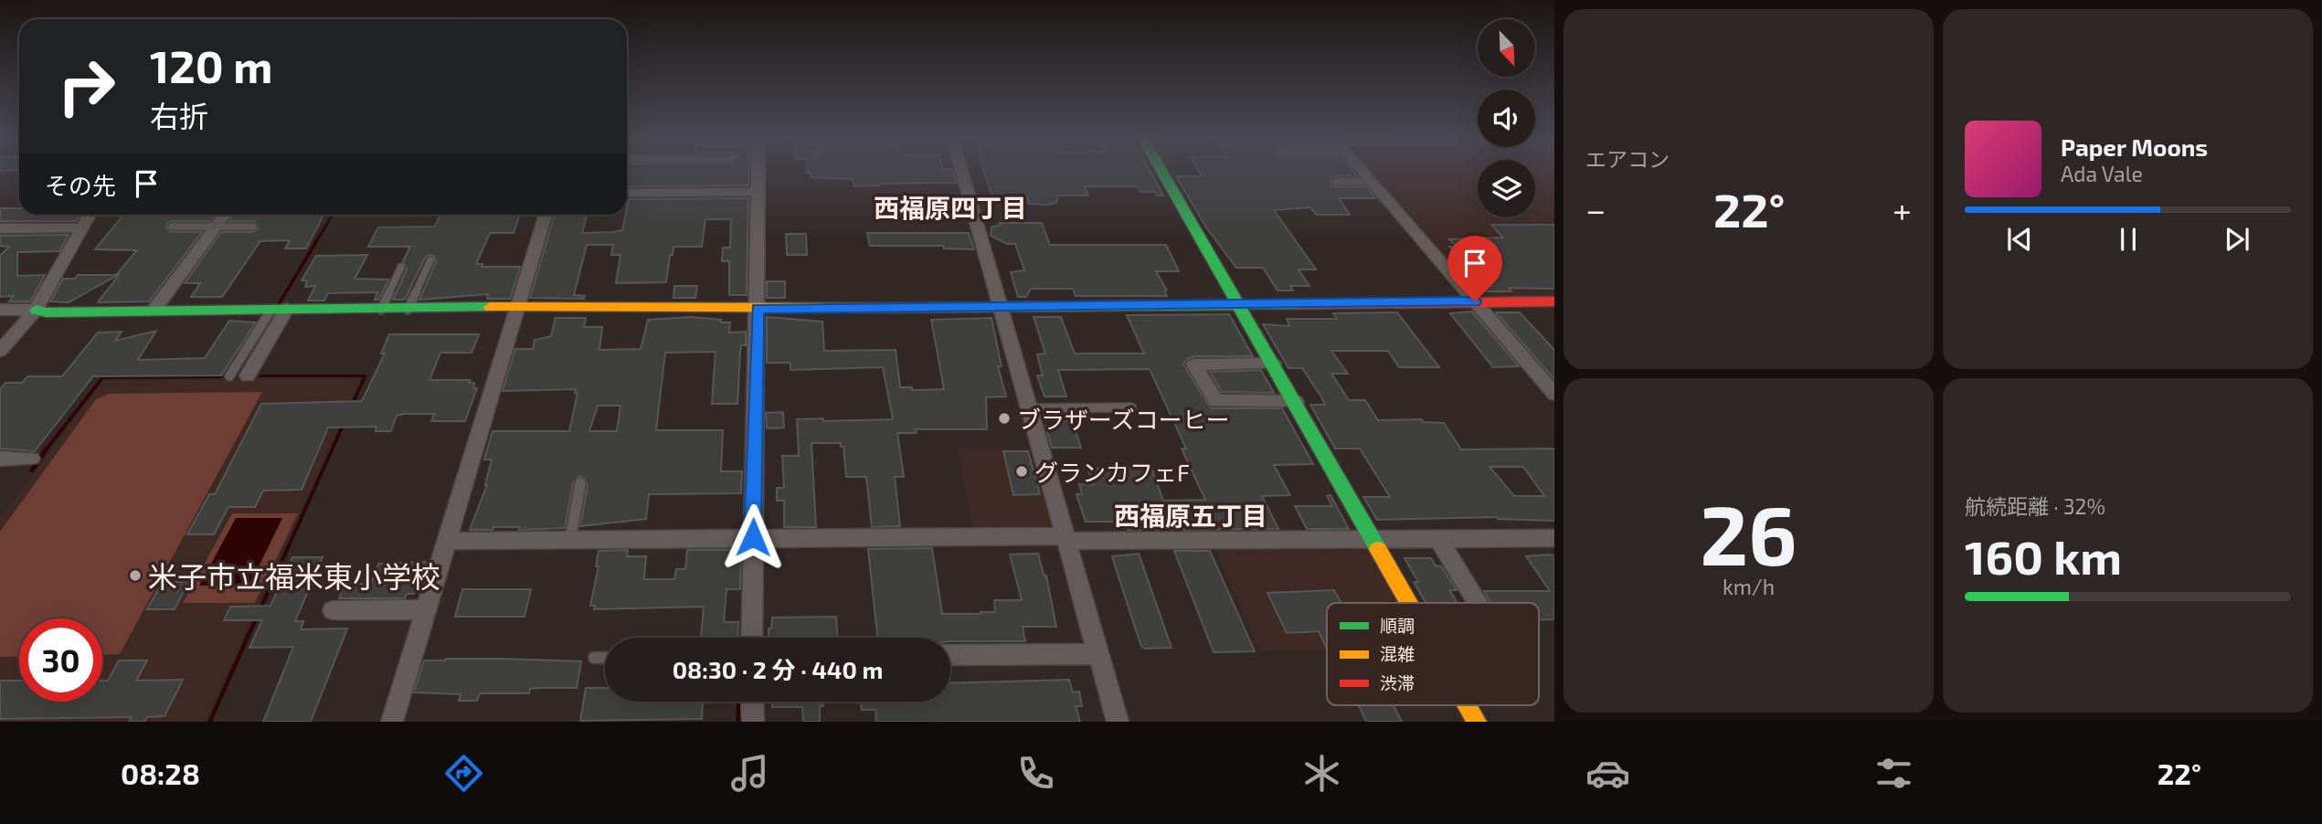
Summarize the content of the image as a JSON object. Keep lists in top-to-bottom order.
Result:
{
  "districts": ["西福原四丁目", "西福原五丁目"],
  "places": ["ブラザーズコーヒー", "グランカフェF", "米子市立福米東小学校"],
  "legend": ["順調", "混雑", "渋滞"],
  "north": "bottom right",
  "page": {
    "tile": [
      "エアコン",
      ["26", "km/h"],
      ["航続距離 · 32%", "160 km"]
    ],
    "turn": ["120 m", "右折"],
    "song": ["Paper Moons", "Ada Vale"],
    "then": "その先",
    "heat": ["−", "22°", "+"],
    "limit": "30",
    "trip": "08:30 · 2 分 · 440 m",
    "tabs": ["08:28", "22°"]
  }
}
